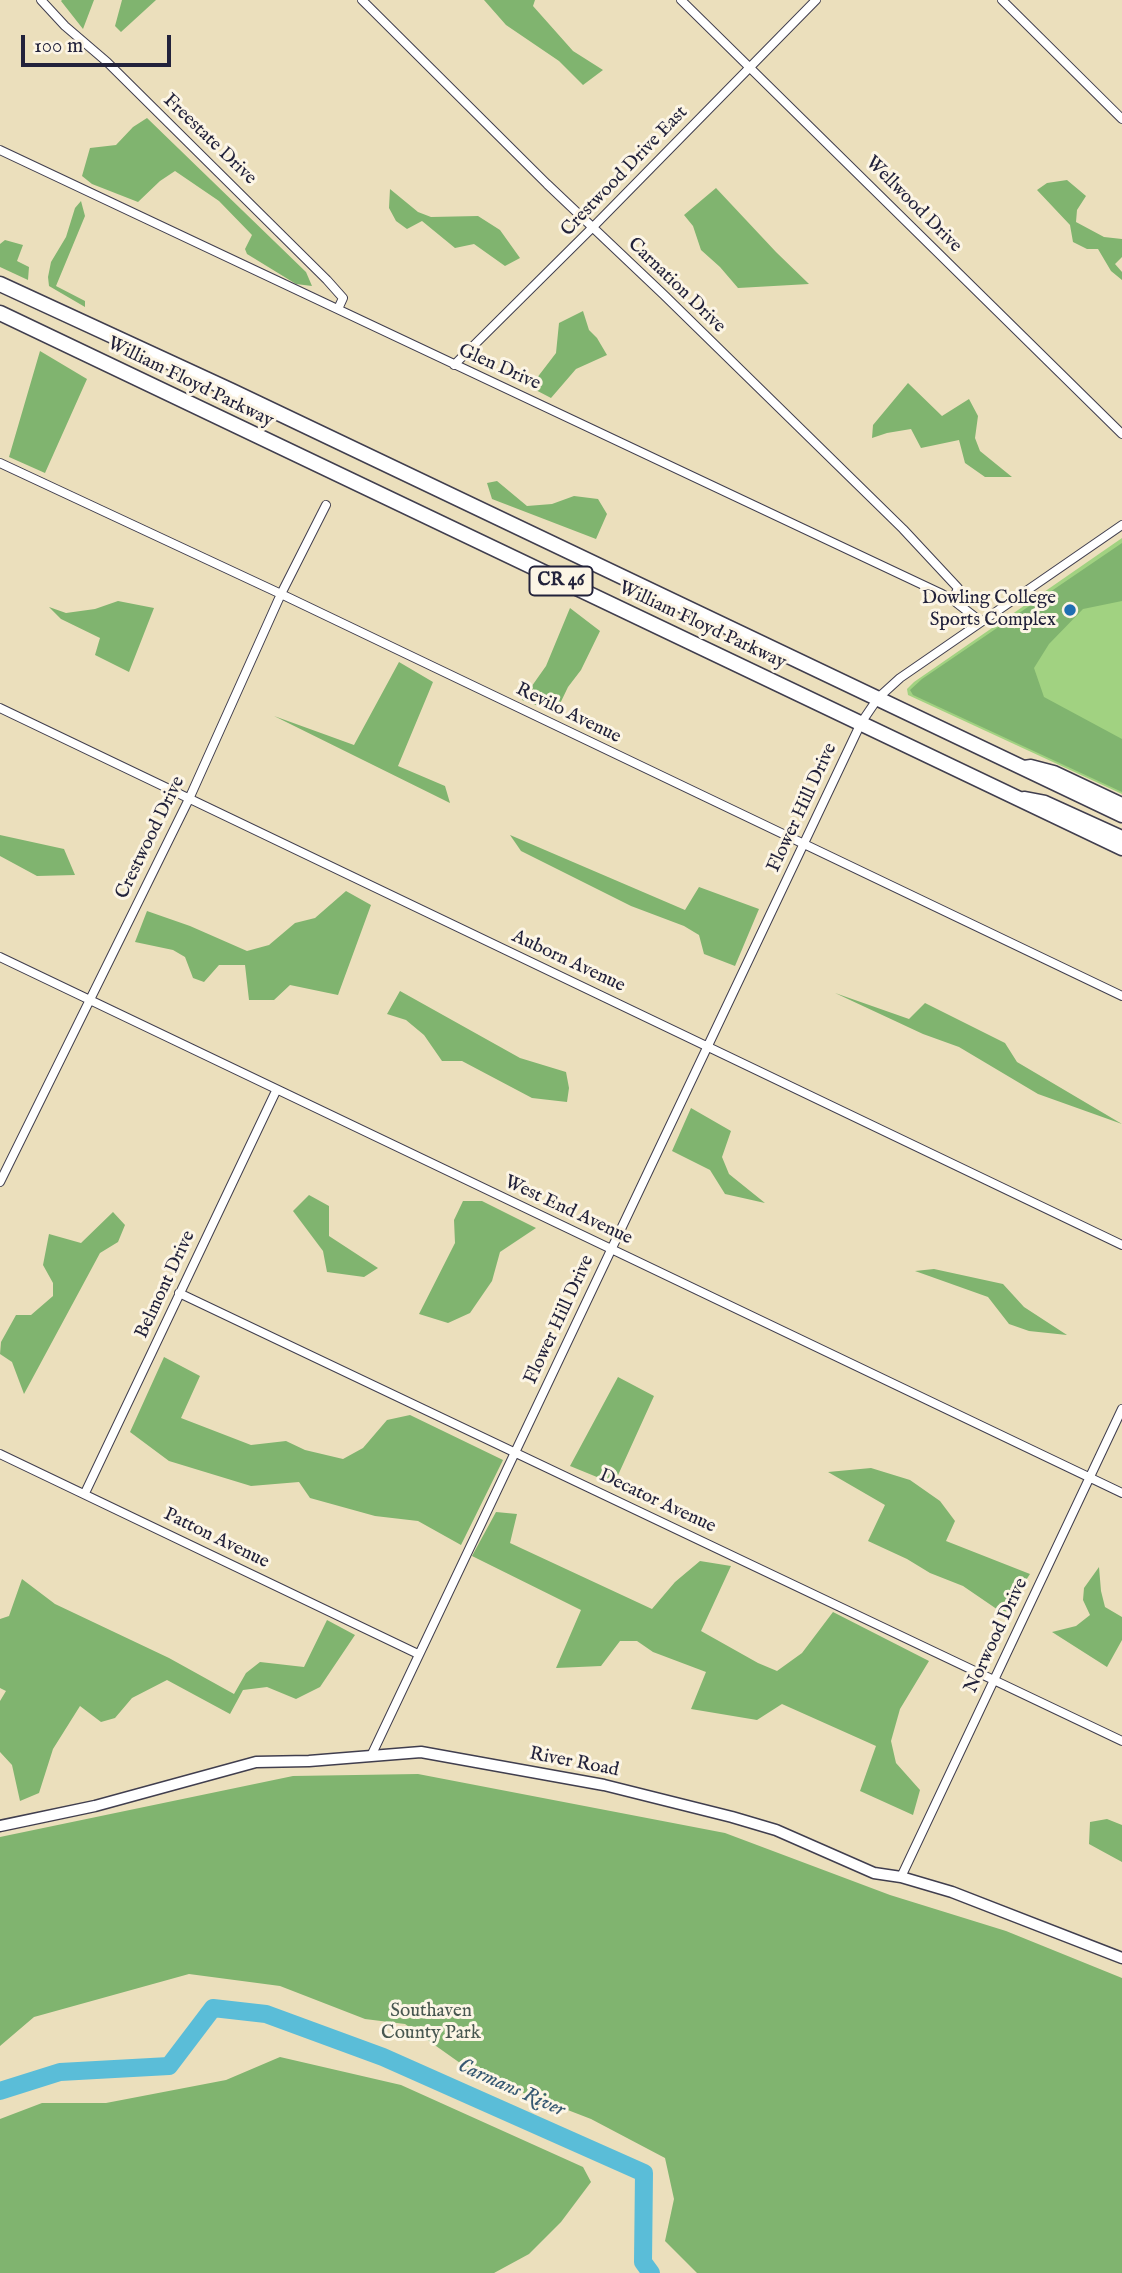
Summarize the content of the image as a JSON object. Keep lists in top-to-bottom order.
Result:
{
  "streets": {
    "highway": ["William Floyd Parkway", "CR 46"],
    "street": [
      "Freestate Drive",
      "Crestwood Drive East",
      "Wellwood Drive",
      "Carnation Drive",
      "Glen Drive",
      "Revilo Avenue",
      "Flower Hill Drive",
      "Crestwood Drive",
      "Auborn Avenue",
      "West End Avenue",
      "Belmont Drive",
      "Decator Avenue",
      "Patton Avenue",
      "Norwood Drive",
      "River Road"
    ]
  },
  "crossings": [
    ["Freestate Drive", "Glen Drive"],
    ["Crestwood Drive East", "Wellwood Drive"],
    ["Crestwood Drive East", "Carnation Drive"],
    ["Crestwood Drive East", "Glen Drive"],
    ["Carnation Drive", "Glen Drive"],
    ["Glen Drive", "Flower Hill Drive"],
    ["William Floyd Parkway", "Flower Hill Drive"],
    ["Revilo Avenue", "Flower Hill Drive"],
    ["Revilo Avenue", "Crestwood Drive"],
    ["Flower Hill Drive", "Auborn Avenue"],
    ["Flower Hill Drive", "West End Avenue"],
    ["Flower Hill Drive", "Decator Avenue"],
    ["Flower Hill Drive", "Patton Avenue"],
    ["Flower Hill Drive", "River Road"],
    ["Crestwood Drive", "Auborn Avenue"],
    ["Crestwood Drive", "West End Avenue"],
    ["West End Avenue", "Belmont Drive"],
    ["West End Avenue", "Norwood Drive"],
    ["Belmont Drive", "Decator Avenue"],
    ["Belmont Drive", "Patton Avenue"],
    ["Decator Avenue", "Norwood Drive"],
    ["Norwood Drive", "River Road"]
  ],
  "water": ["Carmans River"],
  "parks": ["Southaven County Park"],
  "places": ["Dowling College Sports Complex"],
  "scale_bar": "100 m"
}
